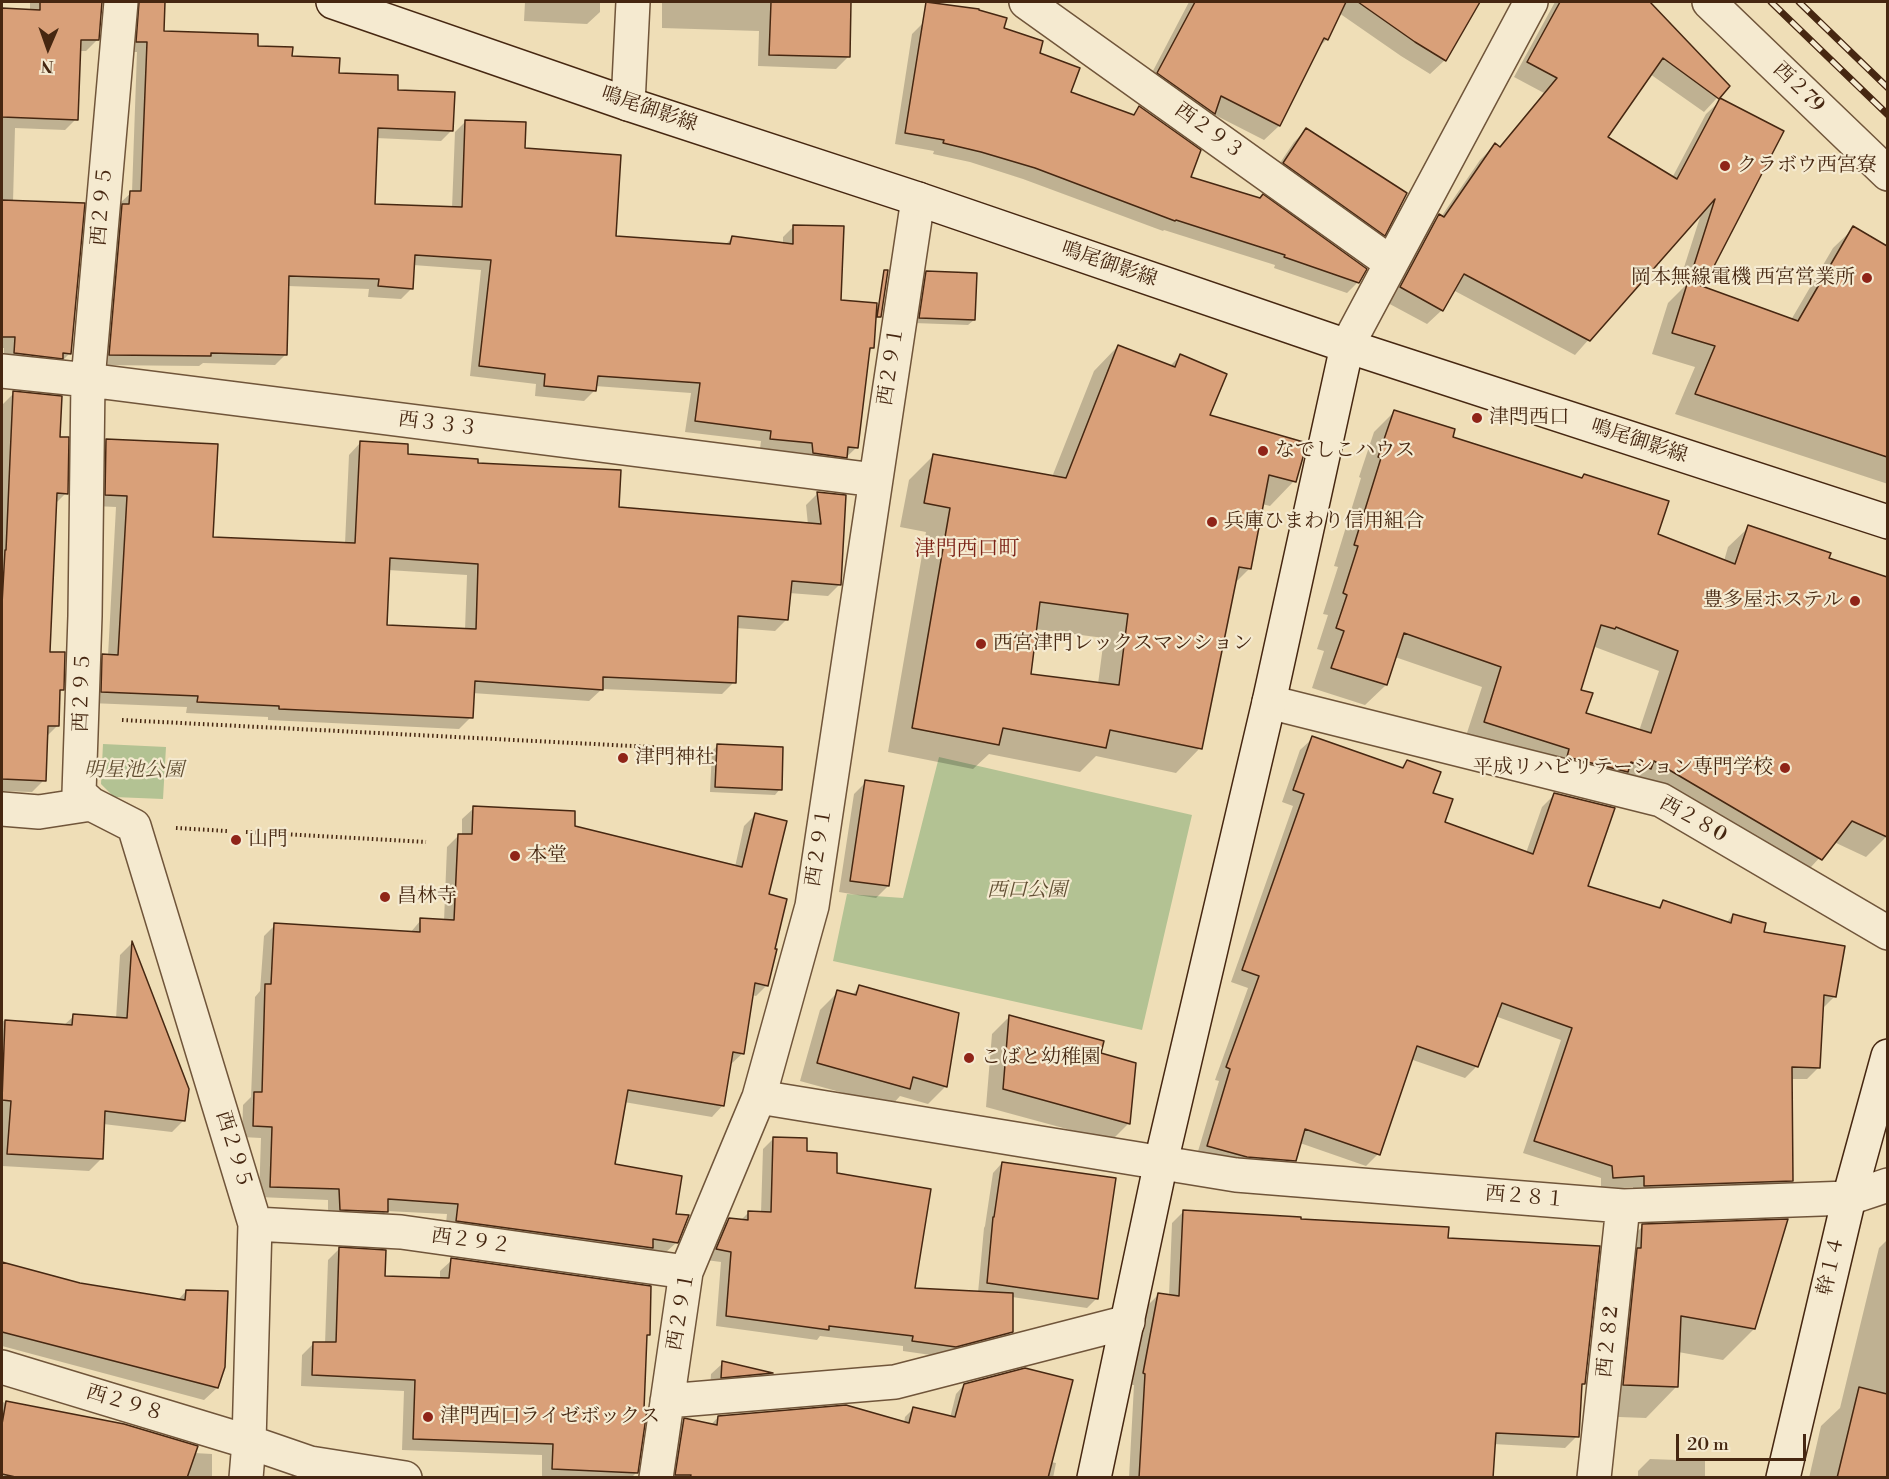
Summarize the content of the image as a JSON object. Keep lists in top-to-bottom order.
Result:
{
  "streets": {
    "street": [
      "西２79",
      "鳴尾御影線",
      "西２９３",
      "西２９５",
      "西２９１",
      "西３３３",
      "西２８0",
      "西２８１",
      "西２９２",
      "幹１４",
      "西２８2",
      "西２９８"
    ]
  },
  "crossings": [
    ["鳴尾御影線", "西２９１"],
    ["西２９５", "西３３３"],
    ["西２９５", "西２９２"],
    ["西２９５", "西２９８"],
    ["西２９１", "西３３３"],
    ["西２９１", "西２８１"],
    ["西２９１", "西２９２"],
    ["西２８１", "幹１４"],
    ["西２８１", "西２８2"]
  ],
  "districts": ["津門西口町"],
  "parks": ["明星池公園", "西口公園"],
  "places": [
    "クラボウ西宮寮",
    "岡本無線電機 西宮営業所",
    "津門西口",
    "なでしこハウス",
    "兵庫ひまわり信用組合",
    "豊多屋ホステル",
    "西宮津門レックスマンション",
    "津門神社",
    "平成リハビリテーション専門学校",
    "山門",
    "本堂",
    "昌林寺",
    "こばと幼稚園",
    "津門西口ライゼボックス"
  ],
  "scale_bar": "20 m",
  "north": "bottom"
}
